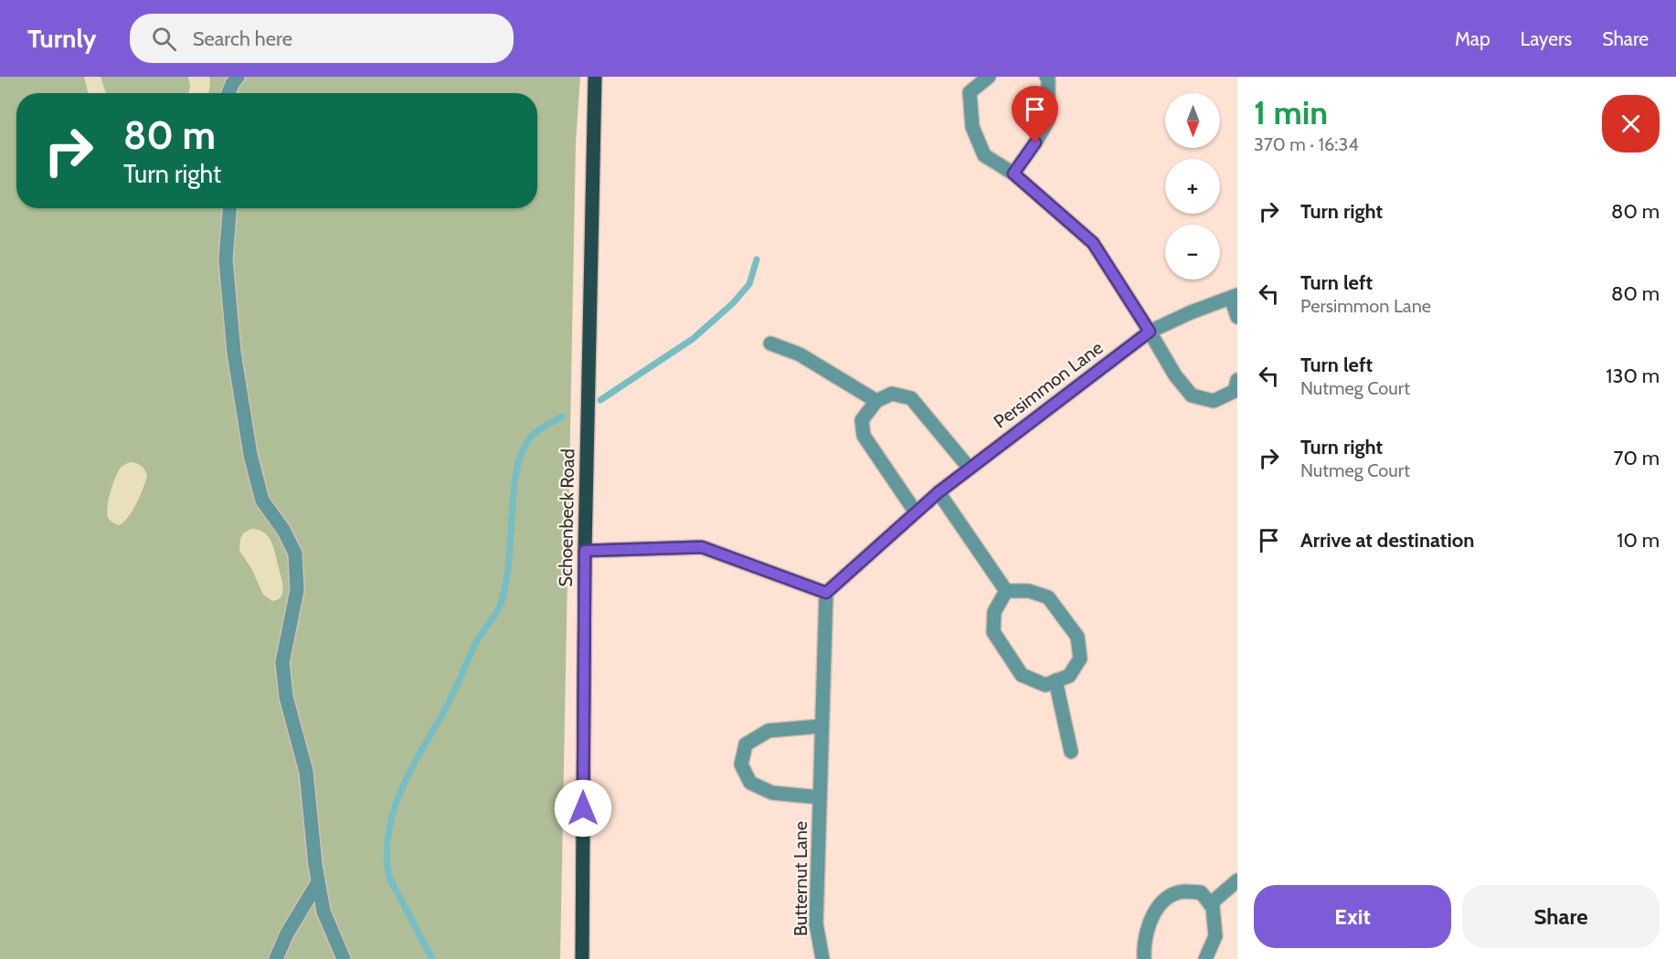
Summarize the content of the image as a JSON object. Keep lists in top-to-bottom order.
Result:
{
  "streets": {
    "main road": ["Schoenbeck Road"],
    "street": ["Persimmon Lane", "Butternut Lane"]
  },
  "crossings": [
    ["Persimmon Lane", "Butternut Lane"]
  ],
  "north": "bottom",
  "page": {
    "header": "Turnly",
    "search": "Search here",
    "nav": ["Map", "Layers", "Share"],
    "heading": ["1 min", "370 m · 16:34"],
    "map_buttons": ["+", "−"],
    "turn": ["80 m", "Turn right"],
    "list": [
      {
        "name": "Turn right",
        "value": "80 m"
      },
      {
        "name": "Turn left",
        "note": "Persimmon Lane",
        "value": "80 m"
      },
      {
        "name": "Turn left",
        "note": "Nutmeg Court",
        "value": "130 m"
      },
      {
        "name": "Turn right",
        "note": "Nutmeg Court",
        "value": "70 m"
      },
      {
        "name": "Arrive at destination",
        "value": "10 m"
      }
    ],
    "buttons": ["Exit", "Share"]
  }
}
